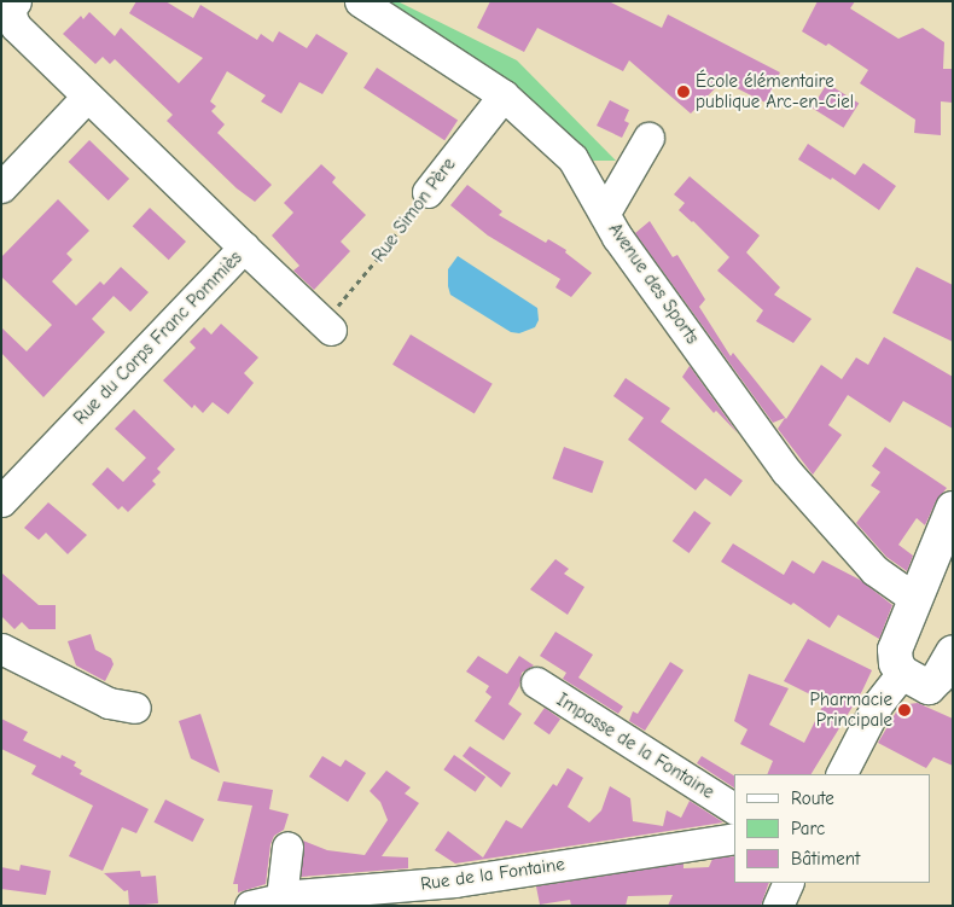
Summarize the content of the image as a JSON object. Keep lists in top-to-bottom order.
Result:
{
  "streets": {
    "street": [
      "Rue Simon Père",
      "Avenue des Sports",
      "Rue du Corps Franc Pommiès",
      "Impasse de la Fontaine",
      "Rue de la Fontaine"
    ]
  },
  "crossings": [
    ["Rue Simon Père", "Avenue des Sports"]
  ],
  "places": ["École élémentaire publique Arc-en-Ciel", "Pharmacie Principale"],
  "legend": ["Route", "Parc", "Bâtiment"]
}
